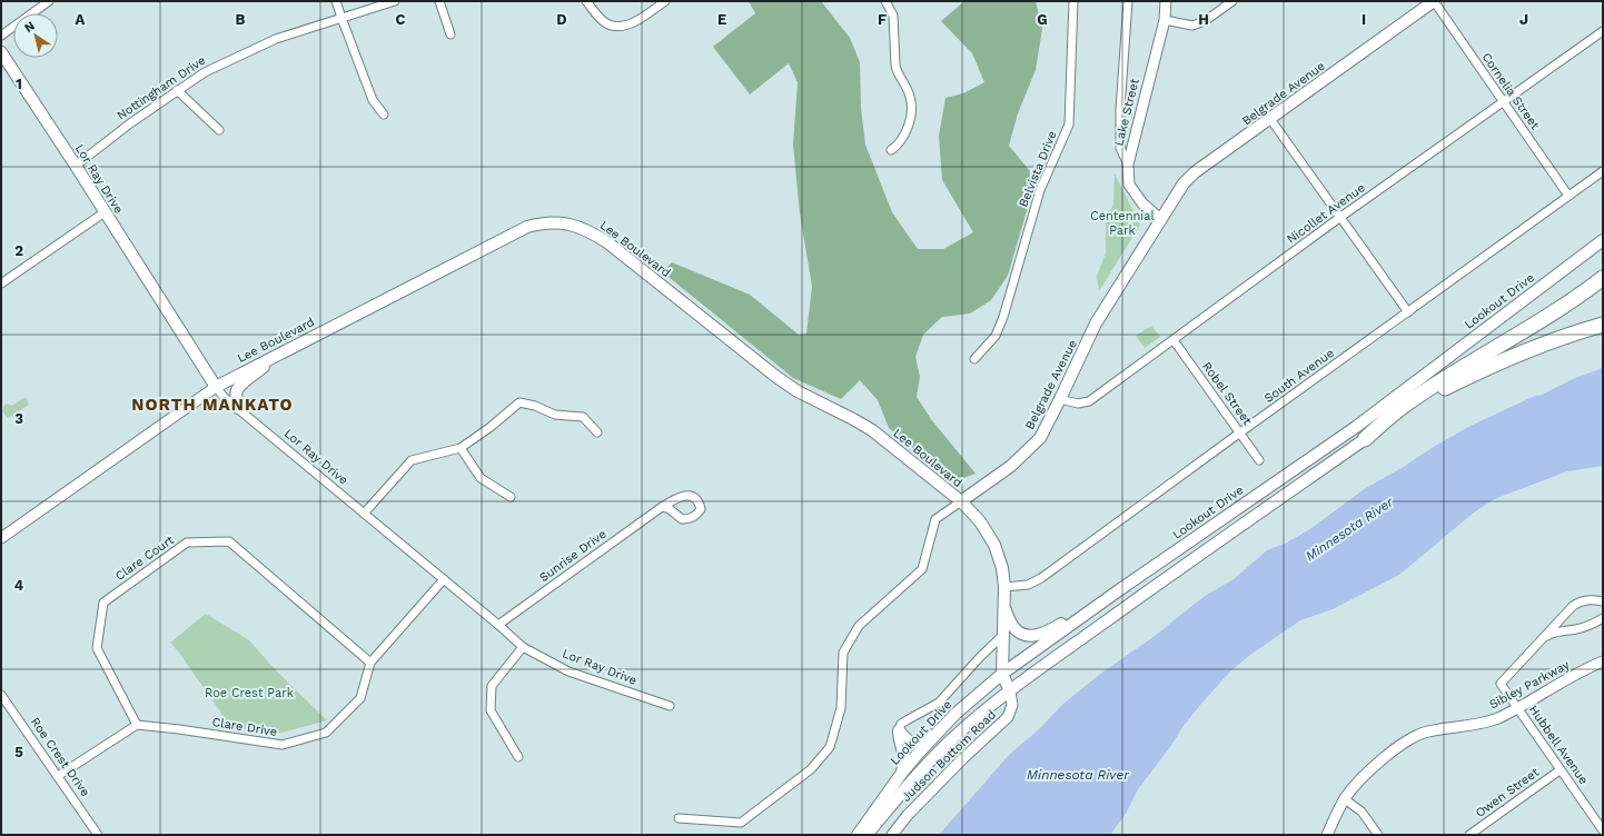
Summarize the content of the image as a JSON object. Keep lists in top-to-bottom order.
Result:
{
  "streets": {
    "main road": [
      "Belgrade Avenue",
      "Lor Ray Drive",
      "Lee Boulevard",
      "Lookout Drive"
    ],
    "street": [
      "Nottingham Drive",
      "Cornelia Street",
      "Lake Street",
      "Belvista Drive",
      "Nicollet Avenue",
      "South Avenue",
      "Robel Street",
      "Sunrise Drive",
      "Clare Court",
      "Sibley Parkway",
      "Clare Drive",
      "Hubbell Avenue",
      "Judson Bottom Road",
      "Roe Crest Drive",
      "Owen Street"
    ]
  },
  "crossings": [
    ["Nottingham Drive", "Lor Ray Drive"],
    ["Cornelia Street", "Belgrade Avenue"],
    ["Cornelia Street", "Nicollet Avenue"],
    ["Cornelia Street", "South Avenue"],
    ["Belgrade Avenue", "Lake Street"],
    ["Belgrade Avenue", "Nicollet Avenue"],
    ["Belgrade Avenue", "Lee Boulevard"],
    ["Lor Ray Drive", "Lee Boulevard"],
    ["Lor Ray Drive", "Sunrise Drive"],
    ["Lor Ray Drive", "Clare Drive"],
    ["Nicollet Avenue", "Robel Street"],
    ["Lee Boulevard", "Lookout Drive"],
    ["Lee Boulevard", "South Avenue"],
    ["Lee Boulevard", "Judson Bottom Road"],
    ["South Avenue", "Robel Street"],
    ["Clare Court", "Clare Drive"],
    ["Sibley Parkway", "Hubbell Avenue"],
    ["Hubbell Avenue", "Owen Street"]
  ],
  "districts": ["NORTH MANKATO"],
  "water": ["Minnesota River"],
  "parks": ["Centennial Park", "Roe Crest Park"],
  "north": "top left",
  "grid": {
    "columns": [
      "A",
      "B",
      "C",
      "D",
      "E",
      "F",
      "G",
      "H",
      "I",
      "J"
    ],
    "rows": [
      "1",
      "2",
      "3",
      "4",
      "5"
    ]
  }
}
